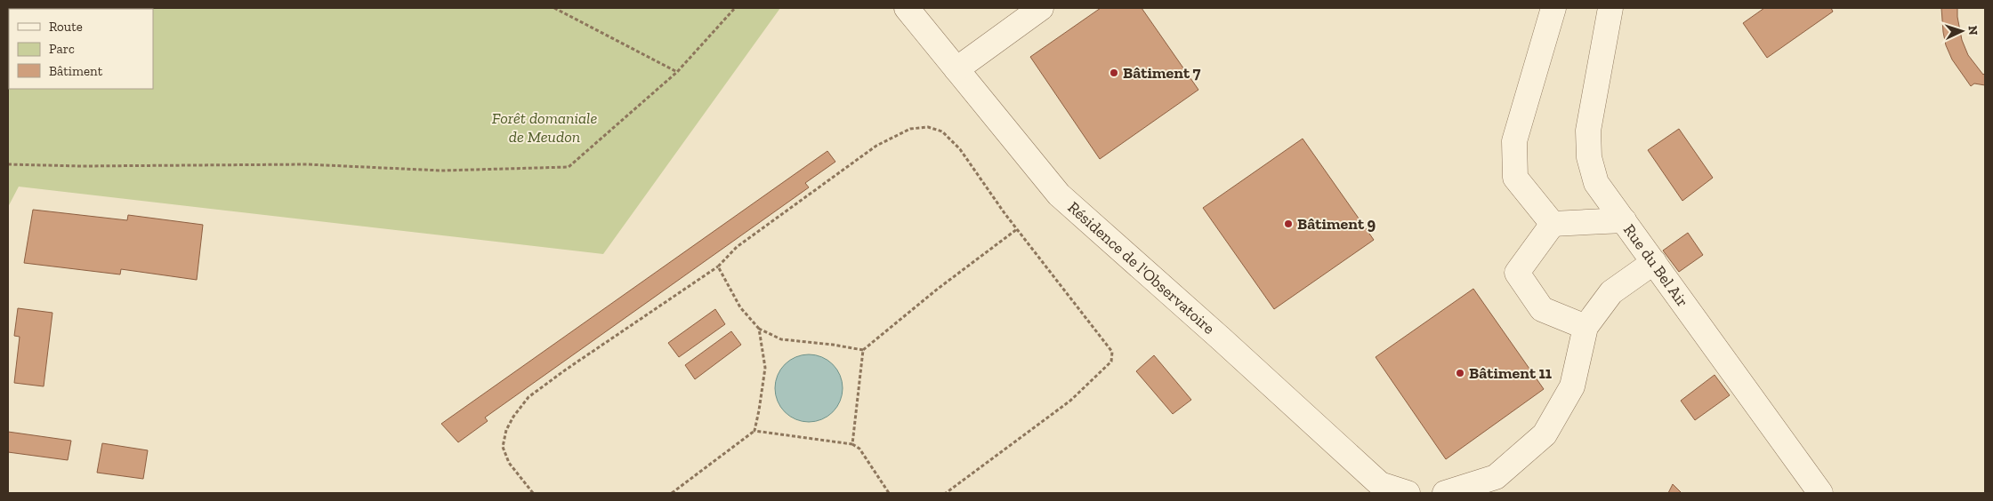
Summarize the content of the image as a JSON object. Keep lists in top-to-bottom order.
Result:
{
  "streets": {
    "street": ["Rue du Bel Air", "Résidence de l'Observatoire"]
  },
  "parks": ["Forêt domaniale de Meudon"],
  "places": ["Bâtiment 7", "Bâtiment 9", "Bâtiment 11"],
  "legend": ["Route", "Parc", "Bâtiment"],
  "north": "right"
}
